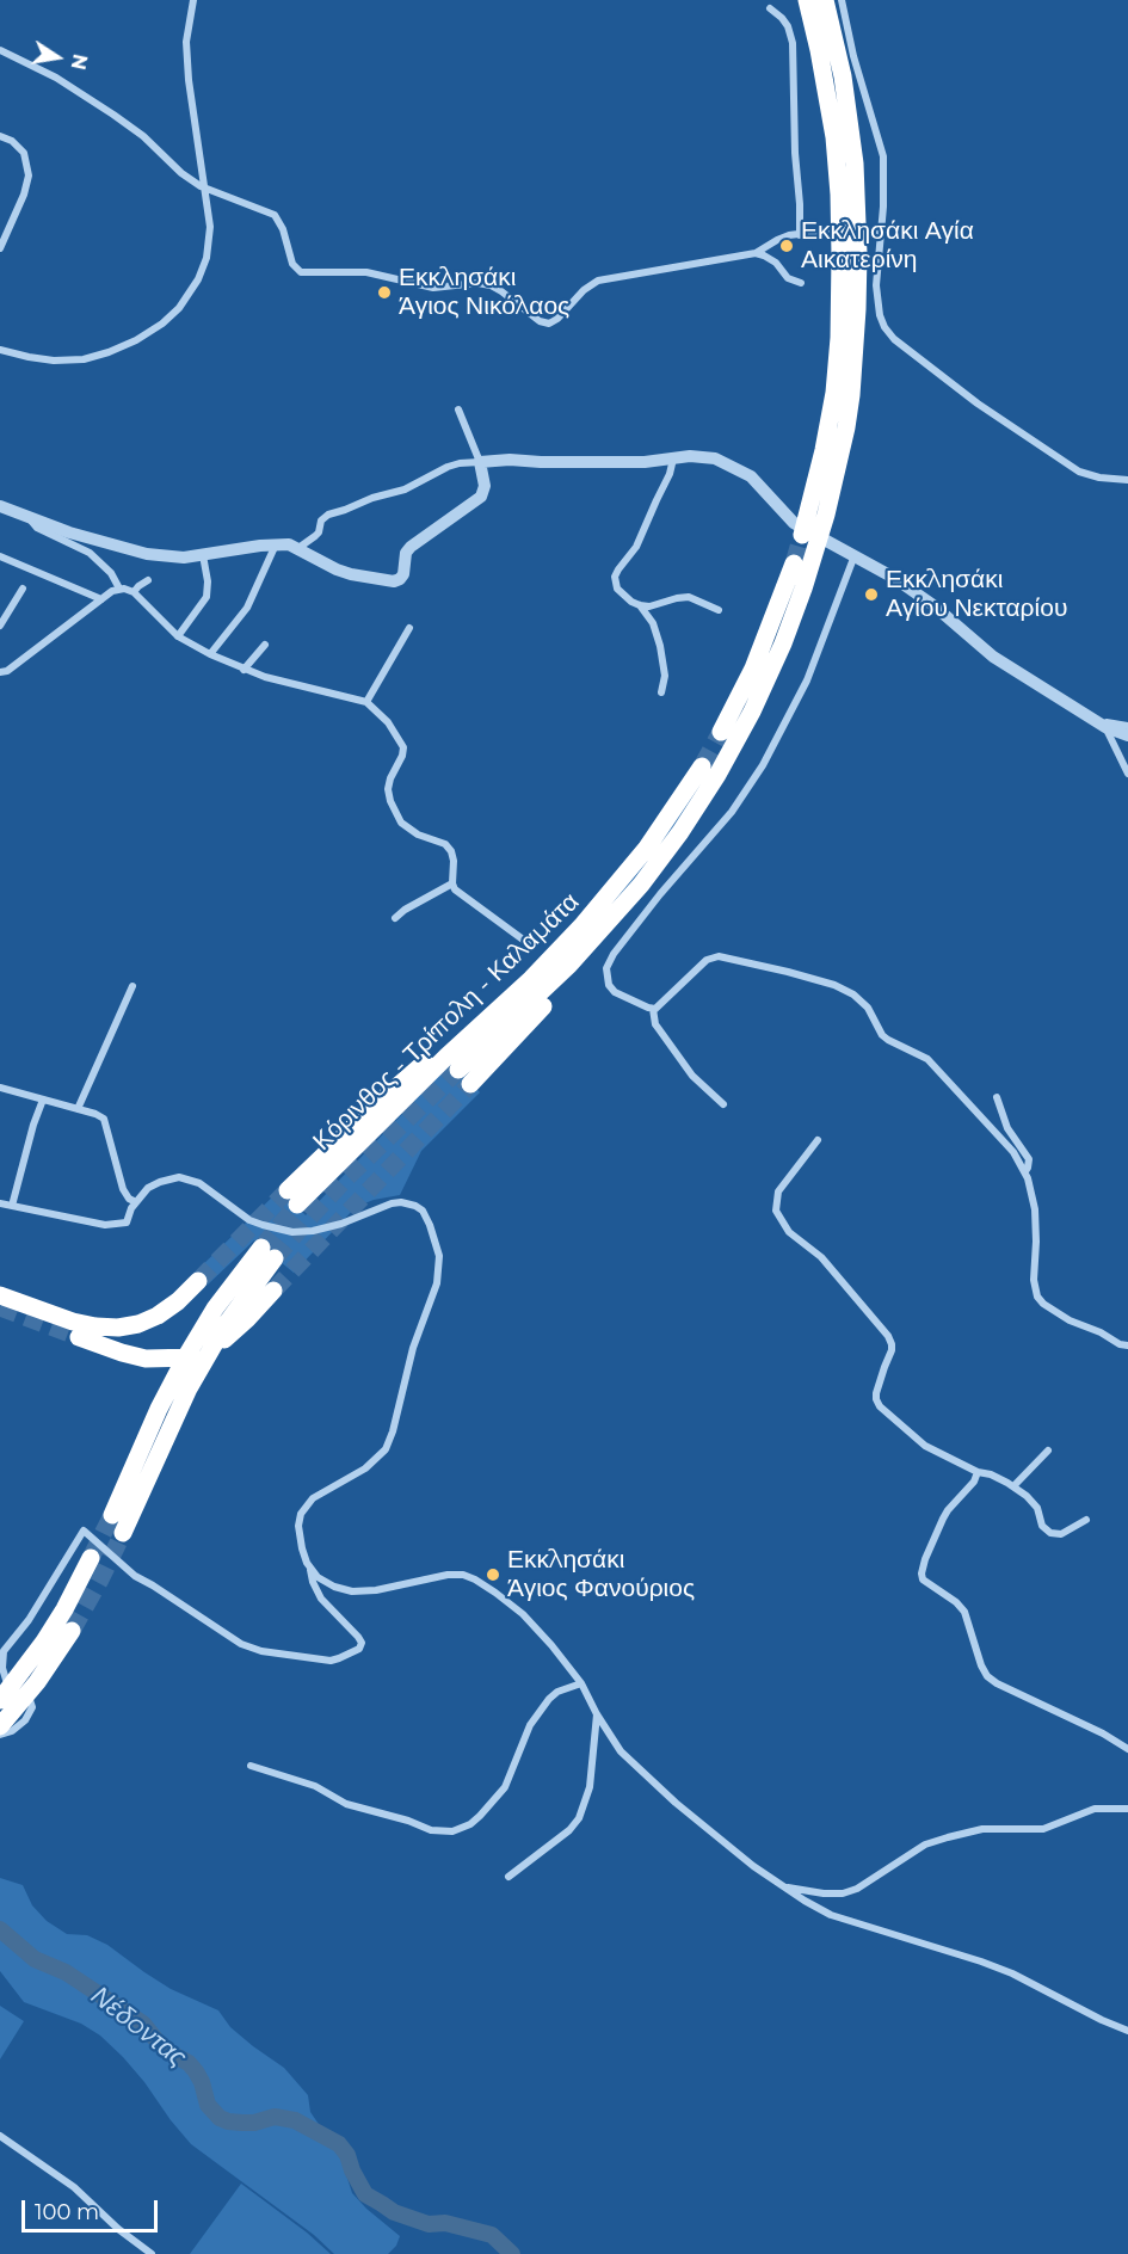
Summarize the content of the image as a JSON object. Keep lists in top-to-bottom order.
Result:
{
  "streets": {
    "highway": ["Κόρινθος - Τρίπολη - Καλαμάτα"]
  },
  "water": ["Νέδoντας"],
  "places": [
    "Εκκλησάκι Αγία Αικατερίνη",
    "Εκκλησάκι Άγιος Νικόλαος",
    "Εκκλησάκι Αγίου Νεκταρίου",
    "Εκκλησάκι Άγιος Φανούριος"
  ],
  "scale_bar": "100 m",
  "north": "right"
}
